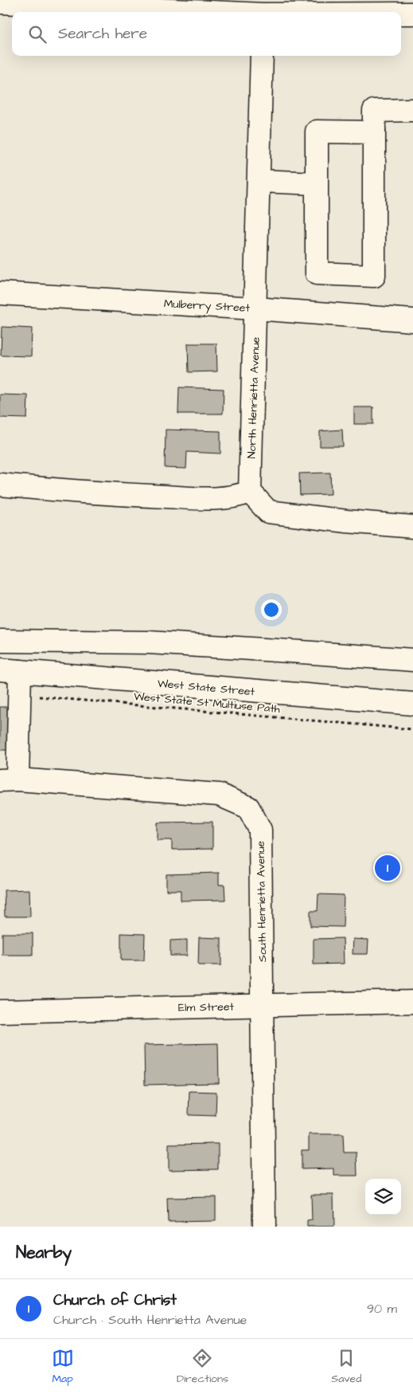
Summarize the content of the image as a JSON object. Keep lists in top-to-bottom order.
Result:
{
  "streets": {
    "street": [
      "Mulberry Street",
      "North Henrietta Avenue",
      "West State Street",
      "South Henrietta Avenue",
      "Elm Street"
    ],
    "path": ["West State St Multiuse Path"]
  },
  "crossings": [
    ["Mulberry Street", "North Henrietta Avenue"],
    ["South Henrietta Avenue", "Elm Street"]
  ],
  "page": {
    "search": "Search here",
    "pins": "1",
    "heading": "Nearby",
    "list": [
      {
        "mark": "1",
        "name": "Church of Christ",
        "note": "Church · South Henrietta Avenue",
        "value": "90 m"
      }
    ],
    "nav": ["Map", "Directions", "Saved"]
  }
}
